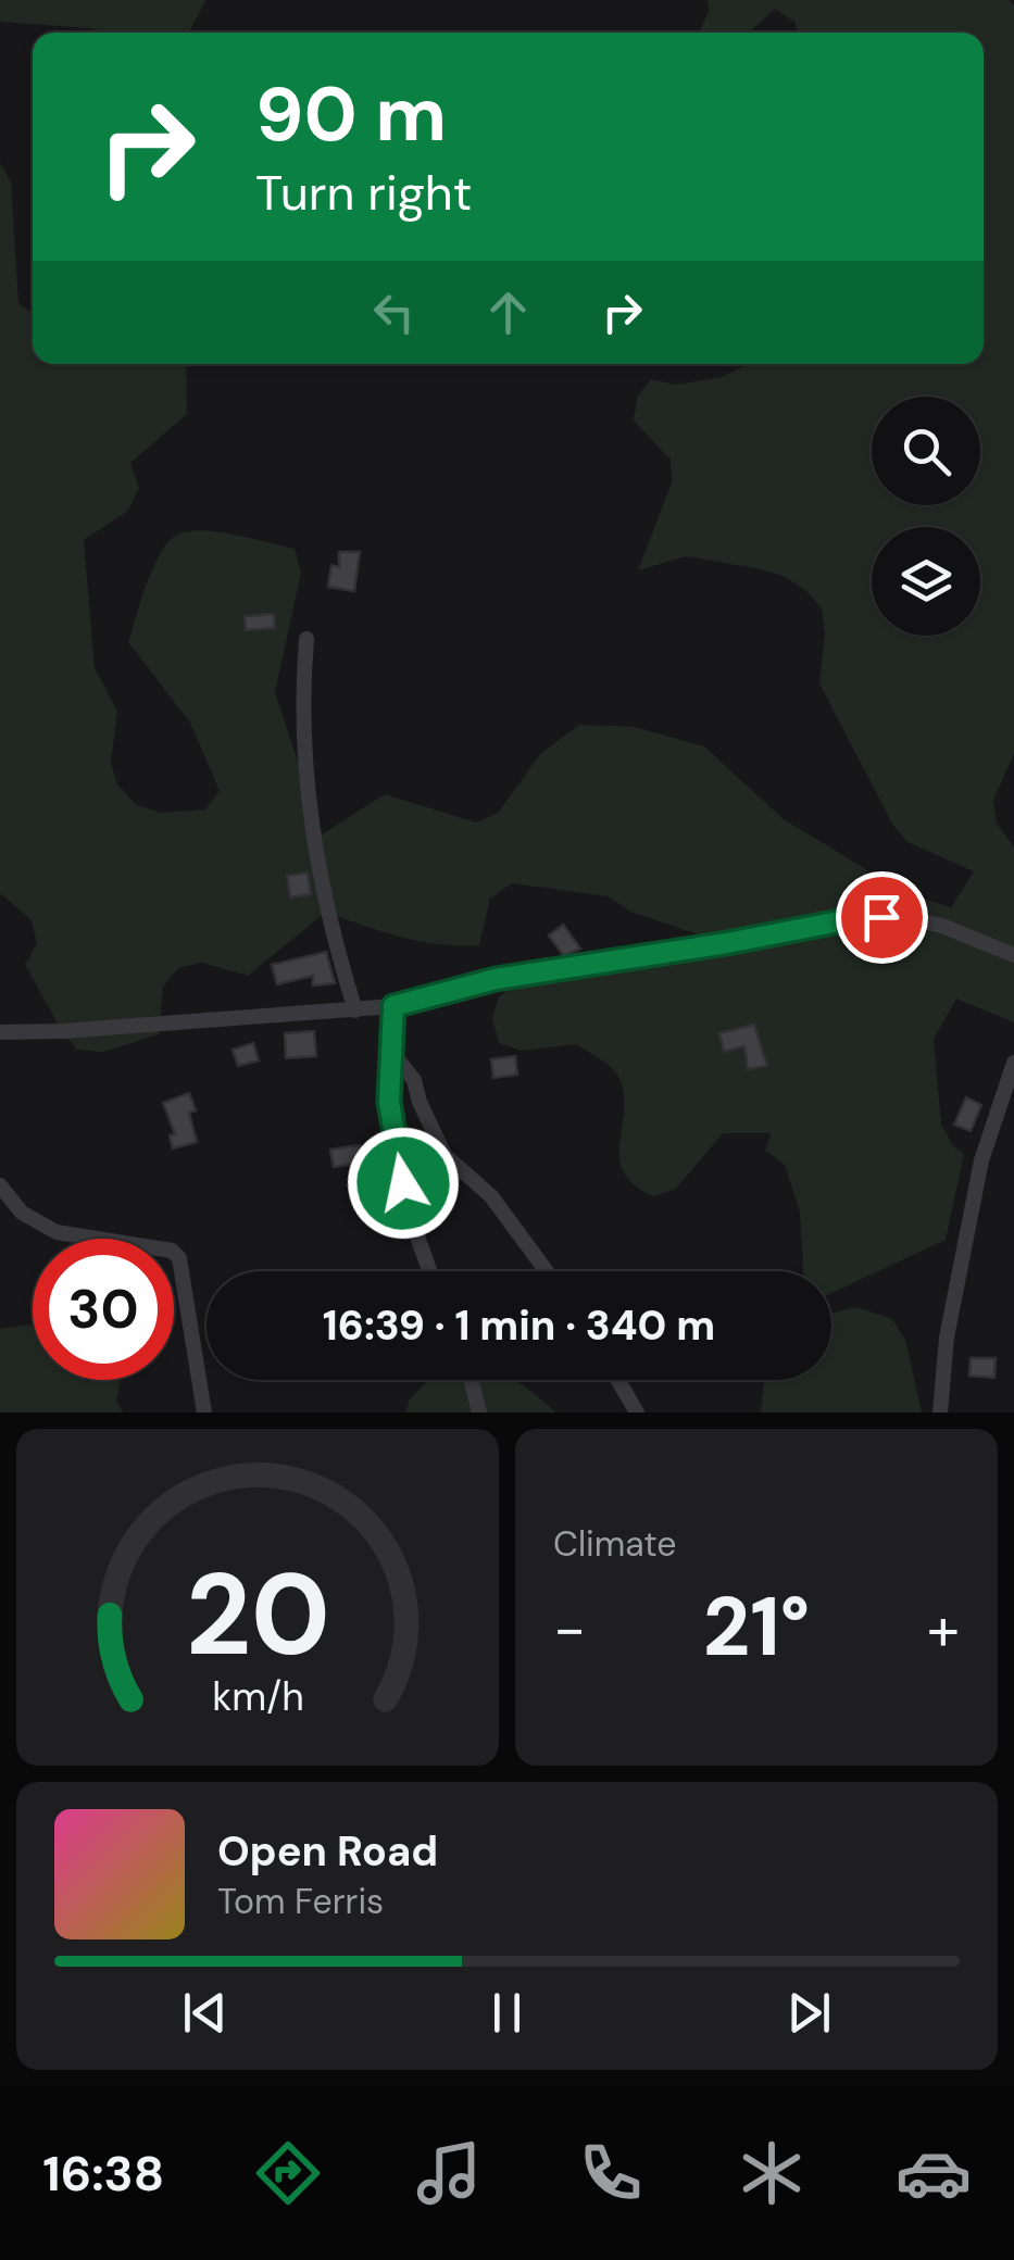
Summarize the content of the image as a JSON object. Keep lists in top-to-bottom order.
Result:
{
  "page": {
    "turn": ["90 m", "Turn right"],
    "limit": "30",
    "trip": "16:39 · 1 min · 340 m",
    "tile": "Climate",
    "heat": ["−", "21°", "+"],
    "song": ["Open Road", "Tom Ferris"],
    "tabs": "16:38",
    "gauge": ["20", "km/h"]
  }
}
